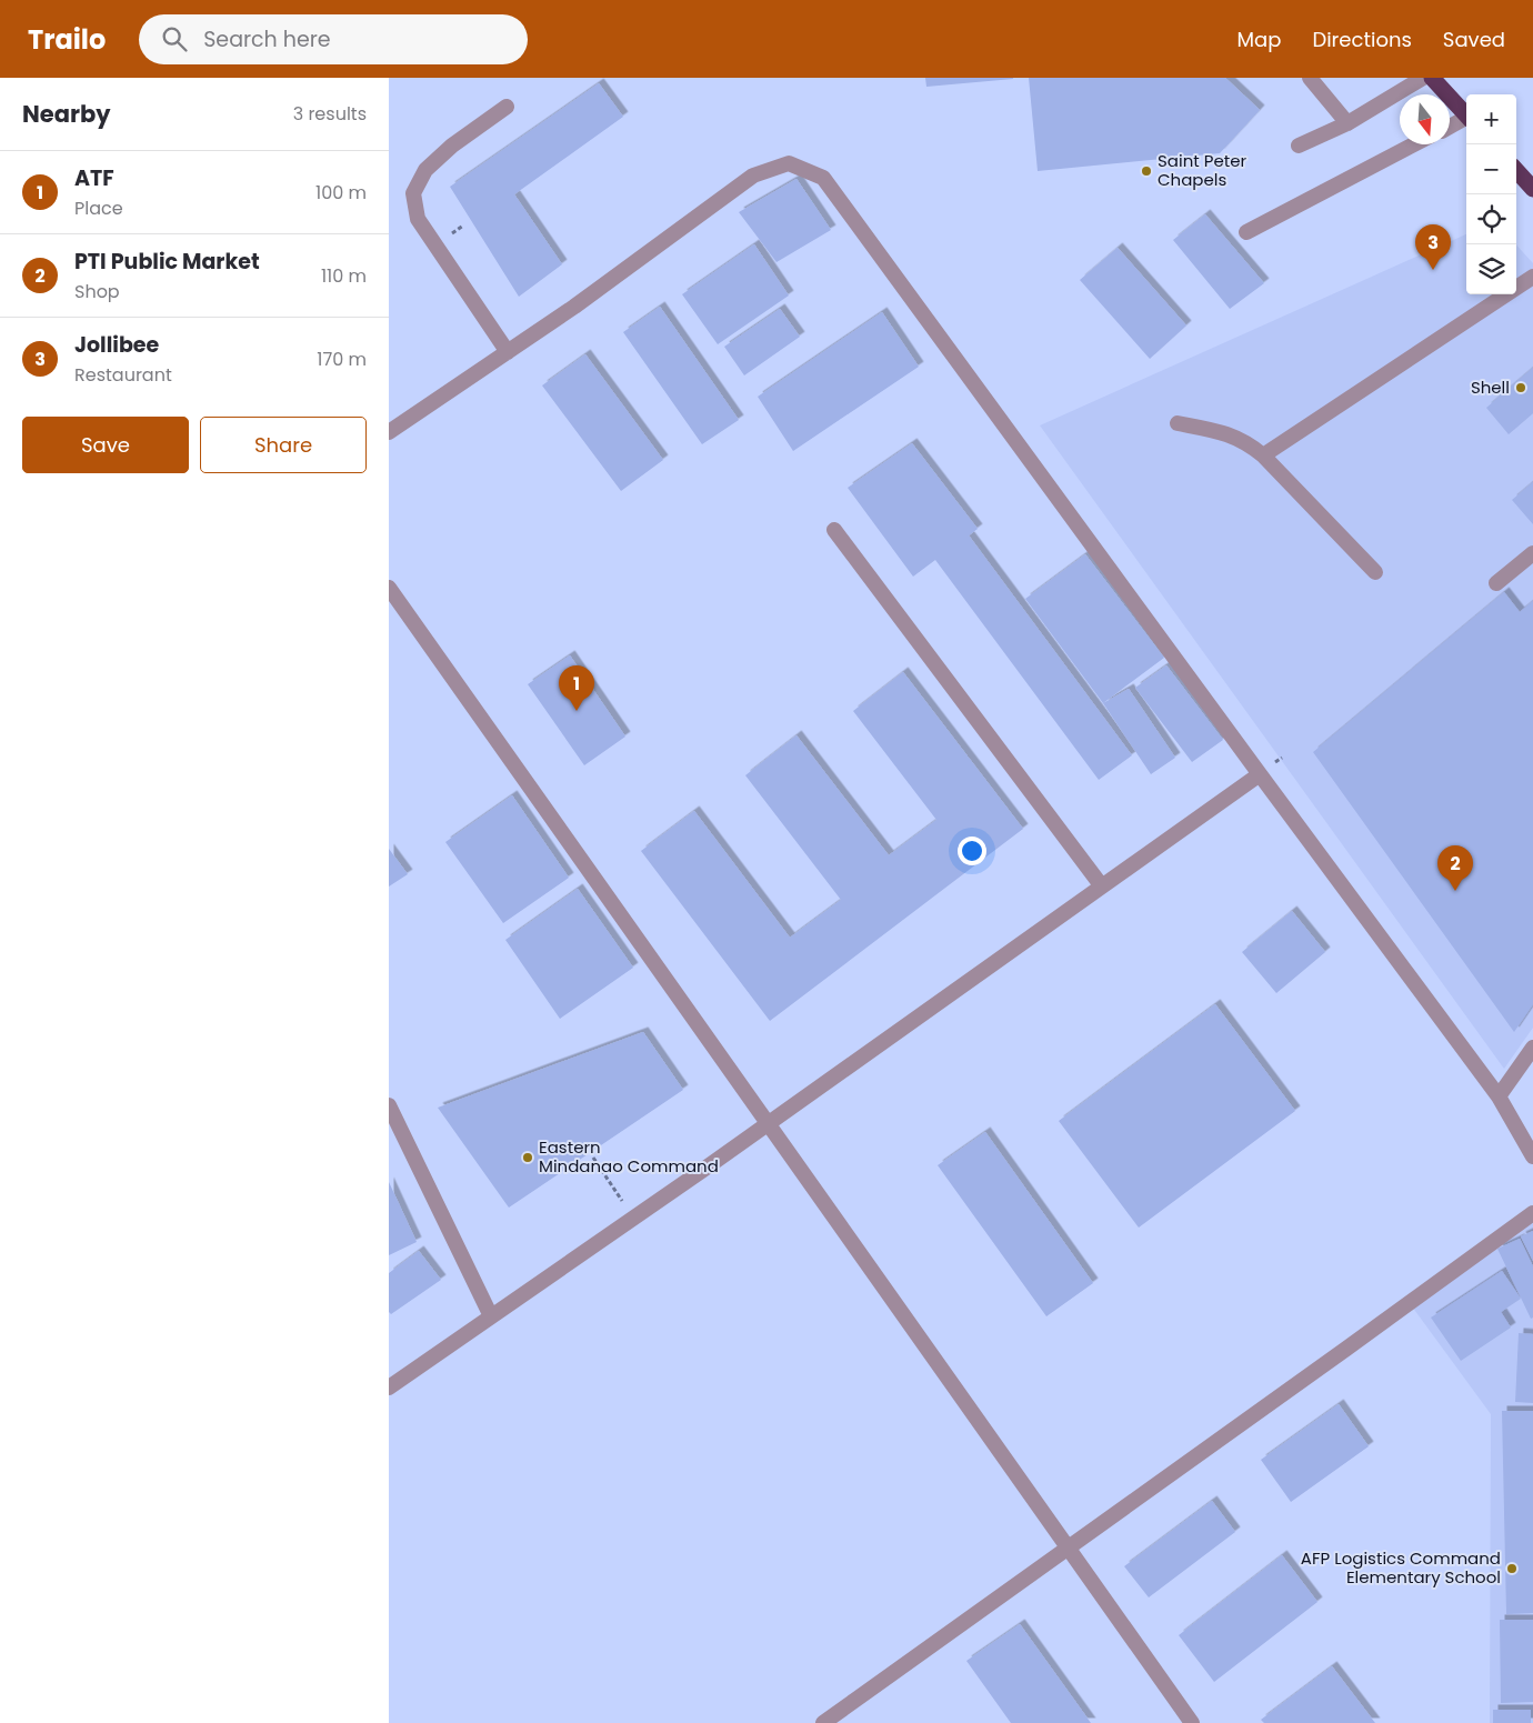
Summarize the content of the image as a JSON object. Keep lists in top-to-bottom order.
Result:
{
  "places": [
    "Saint Peter Chapels",
    "Shell",
    "Eastern Mindanao Command",
    "AFP Logistics Command Elementary School"
  ],
  "north": "bottom",
  "page": {
    "header": "Trailo",
    "search": "Search here",
    "nav": ["Map", "Directions", "Saved"],
    "heading": ["Nearby", "3 results"],
    "map_buttons": ["+", "−"],
    "list": [
      {
        "mark": "1",
        "name": "ATF",
        "note": "Place",
        "value": "100 m"
      },
      {
        "mark": "2",
        "name": "PTI Public Market",
        "note": "Shop",
        "value": "110 m"
      },
      {
        "mark": "3",
        "name": "Jollibee",
        "note": "Restaurant",
        "value": "170 m"
      }
    ],
    "pins": ["3", "1", "2"],
    "buttons": ["Save", "Share"]
  }
}
